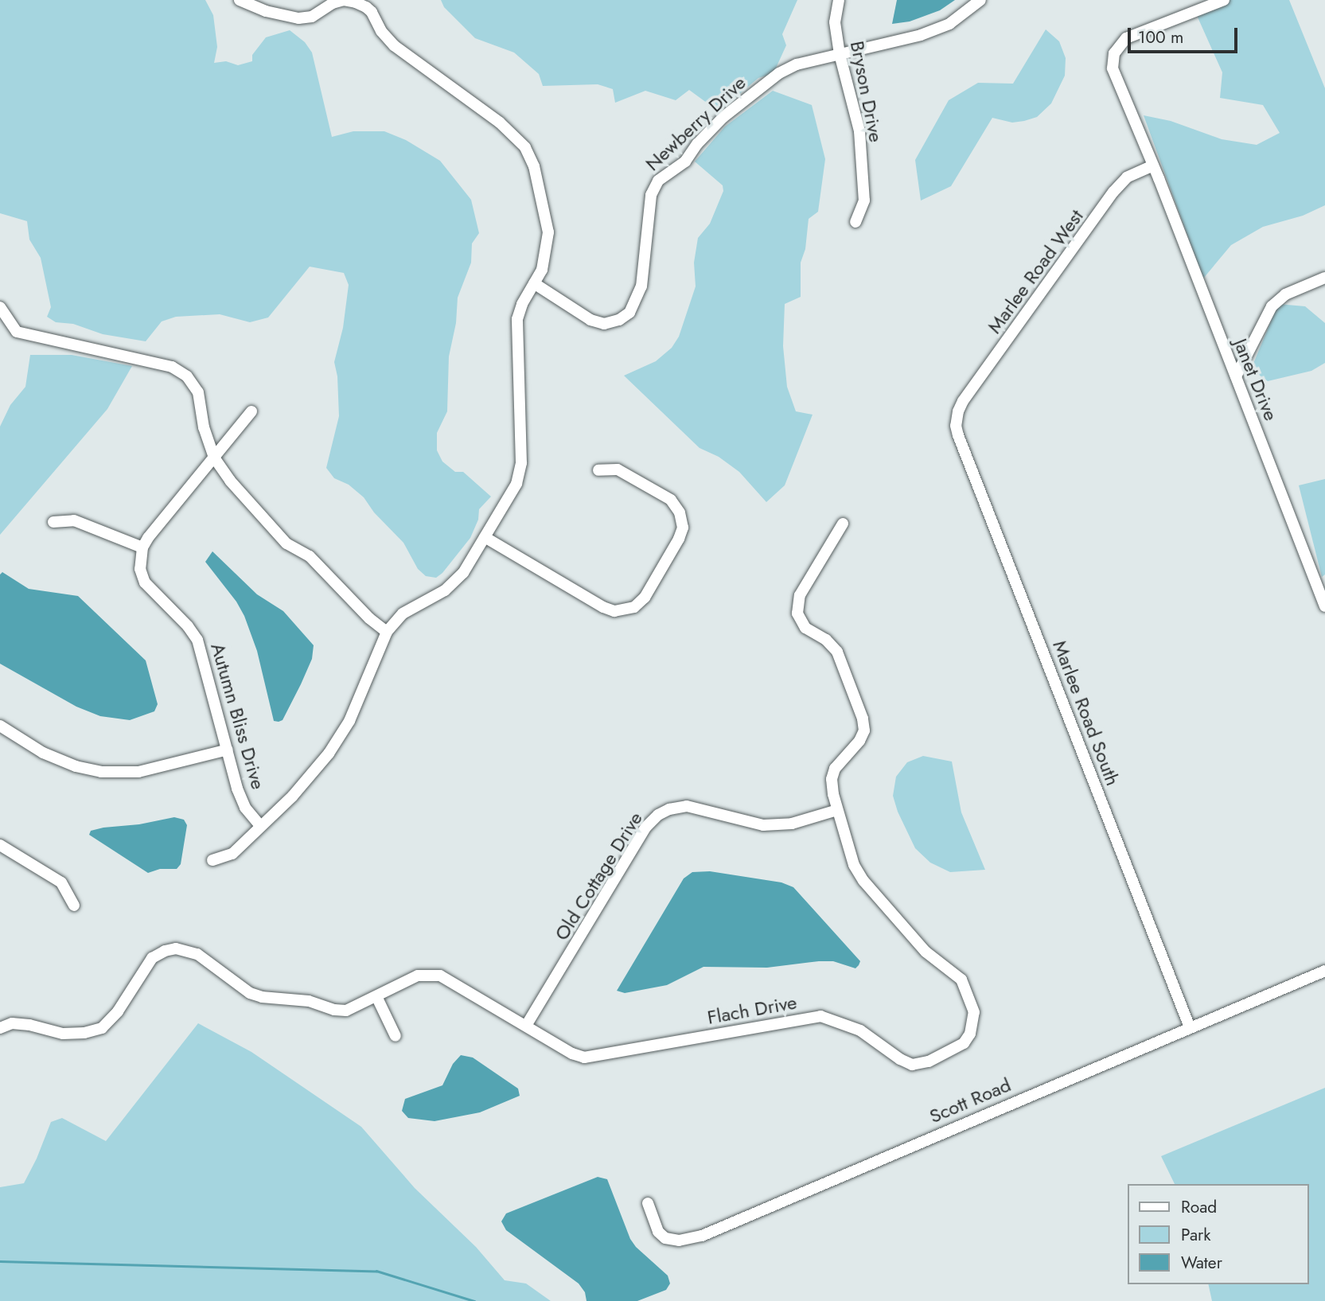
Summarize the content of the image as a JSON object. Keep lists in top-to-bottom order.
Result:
{
  "streets": {
    "street": [
      "Bryson Drive",
      "Newberry Drive",
      "Marlee Road West",
      "Janet Drive",
      "Marlee Road South",
      "Autumn Bliss Drive",
      "Old Cottage Drive",
      "Flach Drive",
      "Scott Road"
    ]
  },
  "crossings": [
    ["Bryson Drive", "Newberry Drive"],
    ["Marlee Road West", "Janet Drive"],
    ["Marlee Road West", "Marlee Road South"],
    ["Marlee Road South", "Scott Road"],
    ["Old Cottage Drive", "Flach Drive"]
  ],
  "legend": ["Road", "Park", "Water"],
  "scale_bar": "100 m"
}
